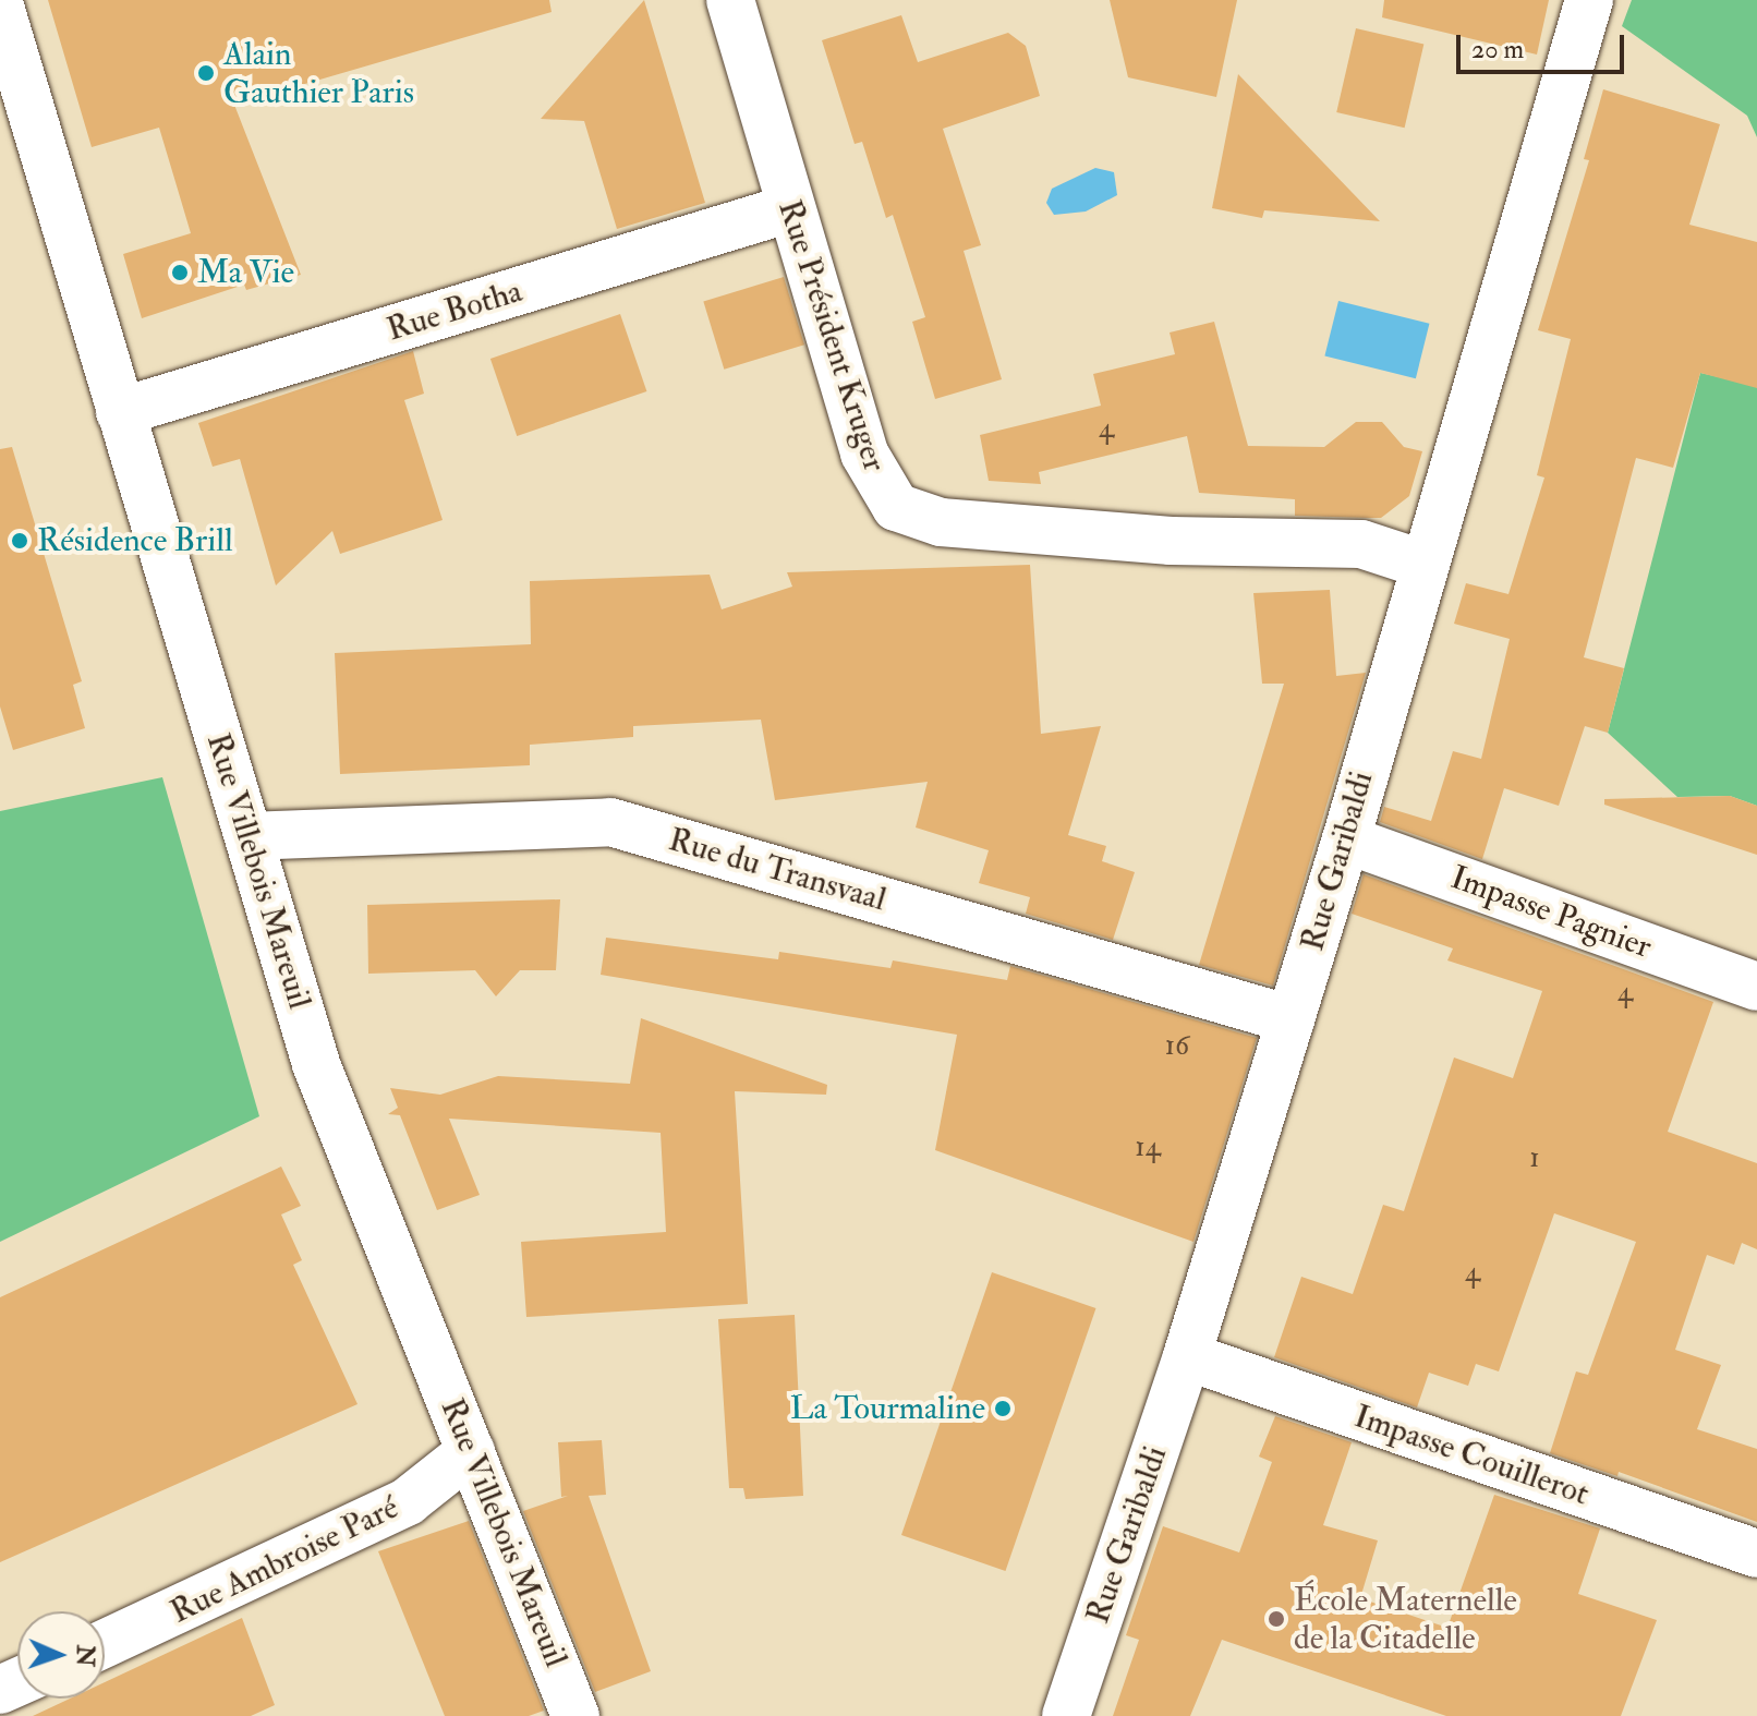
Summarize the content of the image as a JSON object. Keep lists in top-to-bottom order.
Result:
{
  "streets": {
    "street": [
      "Rue Botha",
      "Rue Président Kruger",
      "Rue Garibaldi",
      "Rue du Transvaal",
      "Rue Villebois Mareuil",
      "Impasse Pagnier",
      "Impasse Couillerot",
      "Rue Ambroise Paré"
    ]
  },
  "crossings": [
    ["Rue Botha", "Rue Président Kruger"],
    ["Rue Botha", "Rue Villebois Mareuil"],
    ["Rue Président Kruger", "Rue Garibaldi"],
    ["Rue Garibaldi", "Rue du Transvaal"],
    ["Rue Garibaldi", "Impasse Pagnier"],
    ["Rue Garibaldi", "Impasse Couillerot"],
    ["Rue du Transvaal", "Rue Villebois Mareuil"],
    ["Rue Villebois Mareuil", "Rue Ambroise Paré"]
  ],
  "places": [
    "Alain Gauthier Paris",
    "Ma Vie",
    "Résidence Brill",
    "La Tourmaline",
    "École Maternelle de la Citadelle"
  ],
  "house_numbers": [
    "4",
    "4",
    "16",
    "14",
    "1",
    "4"
  ],
  "scale_bar": "20 m",
  "north": "right"
}
